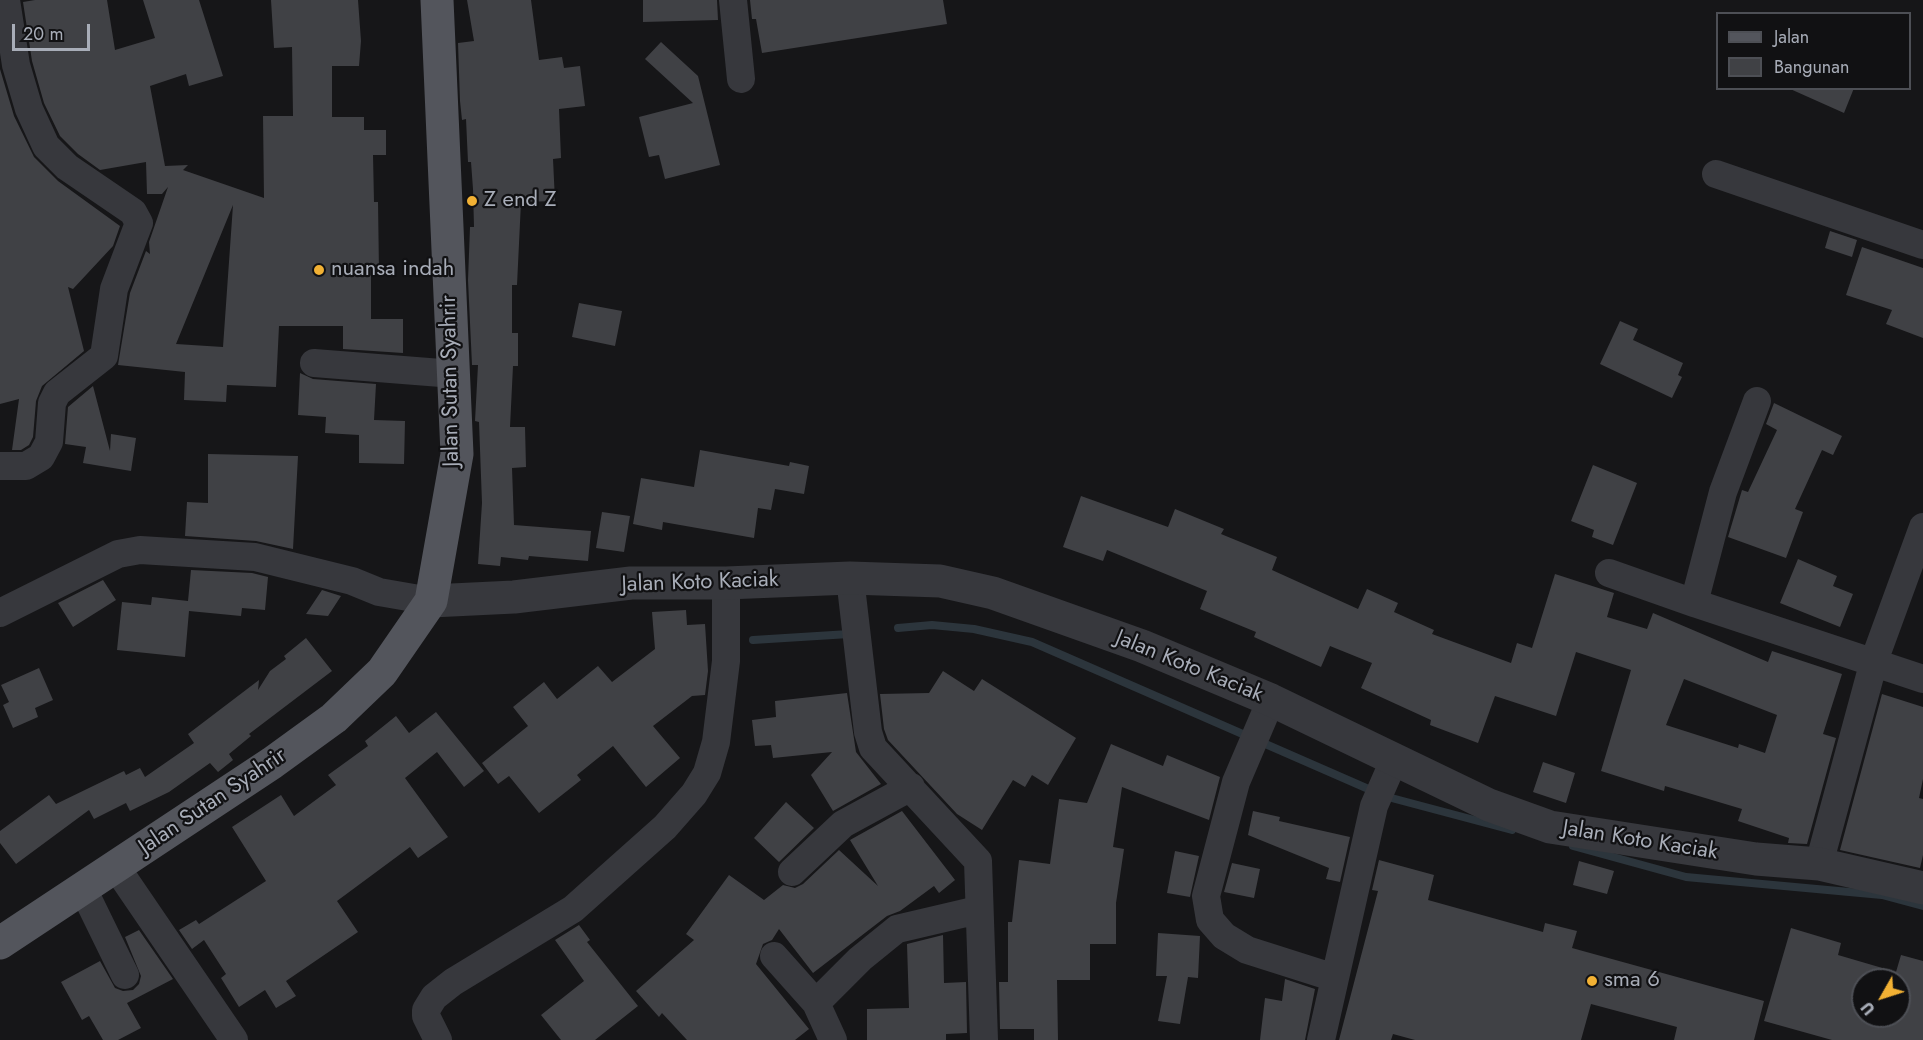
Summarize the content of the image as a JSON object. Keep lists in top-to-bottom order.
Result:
{
  "streets": {
    "main road": ["Jalan Sutan Syahrir"],
    "street": ["Jalan Koto Kaciak"]
  },
  "crossings": [
    ["Jalan Sutan Syahrir", "Jalan Koto Kaciak"]
  ],
  "places": ["Z end Z", "nuansa indah", "sma 6"],
  "legend": ["Jalan", "Bangunan"],
  "scale_bar": "20 m",
  "north": "bottom left"
}
